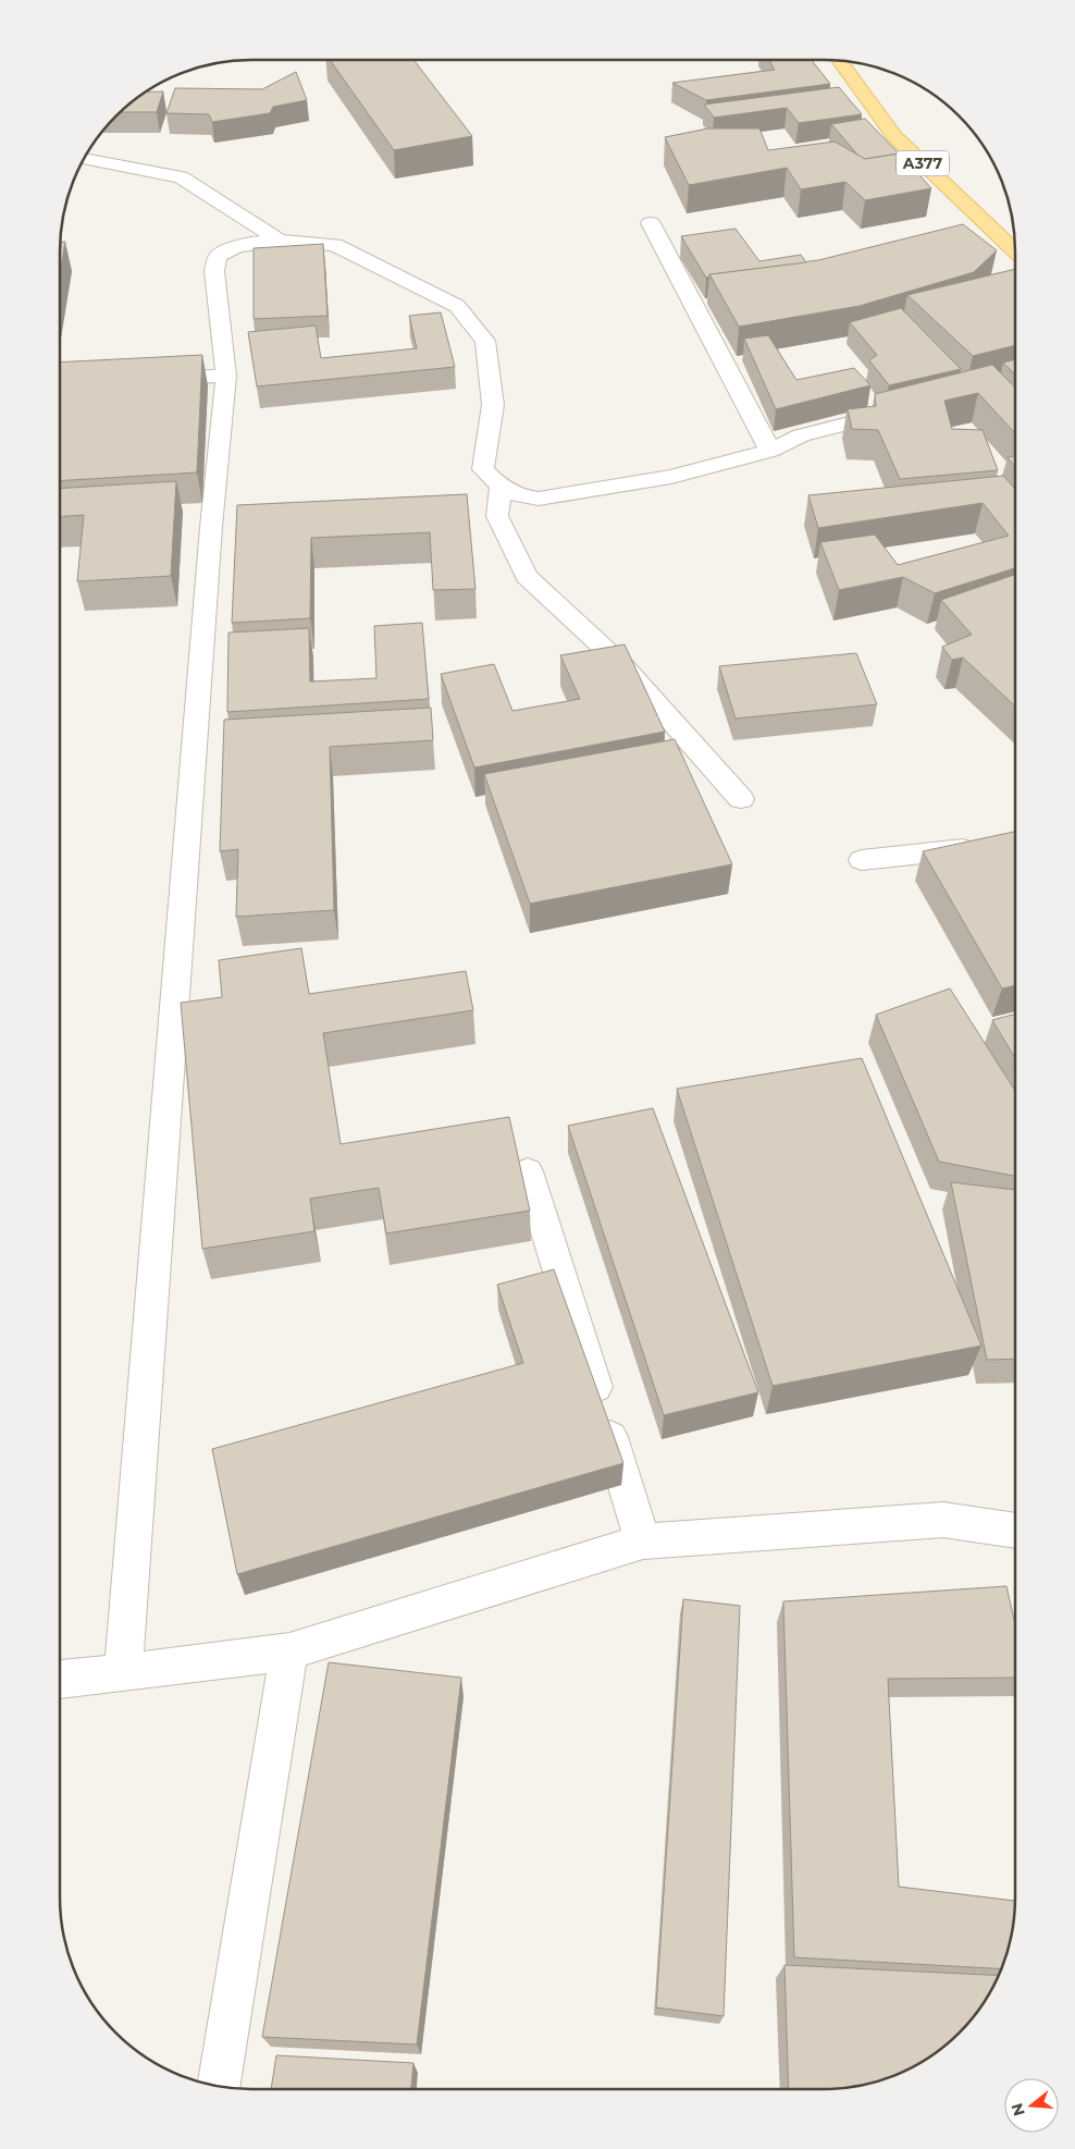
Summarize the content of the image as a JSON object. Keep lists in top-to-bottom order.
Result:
{
  "streets": {
    "main road": ["A377"]
  },
  "north": "left"
}
